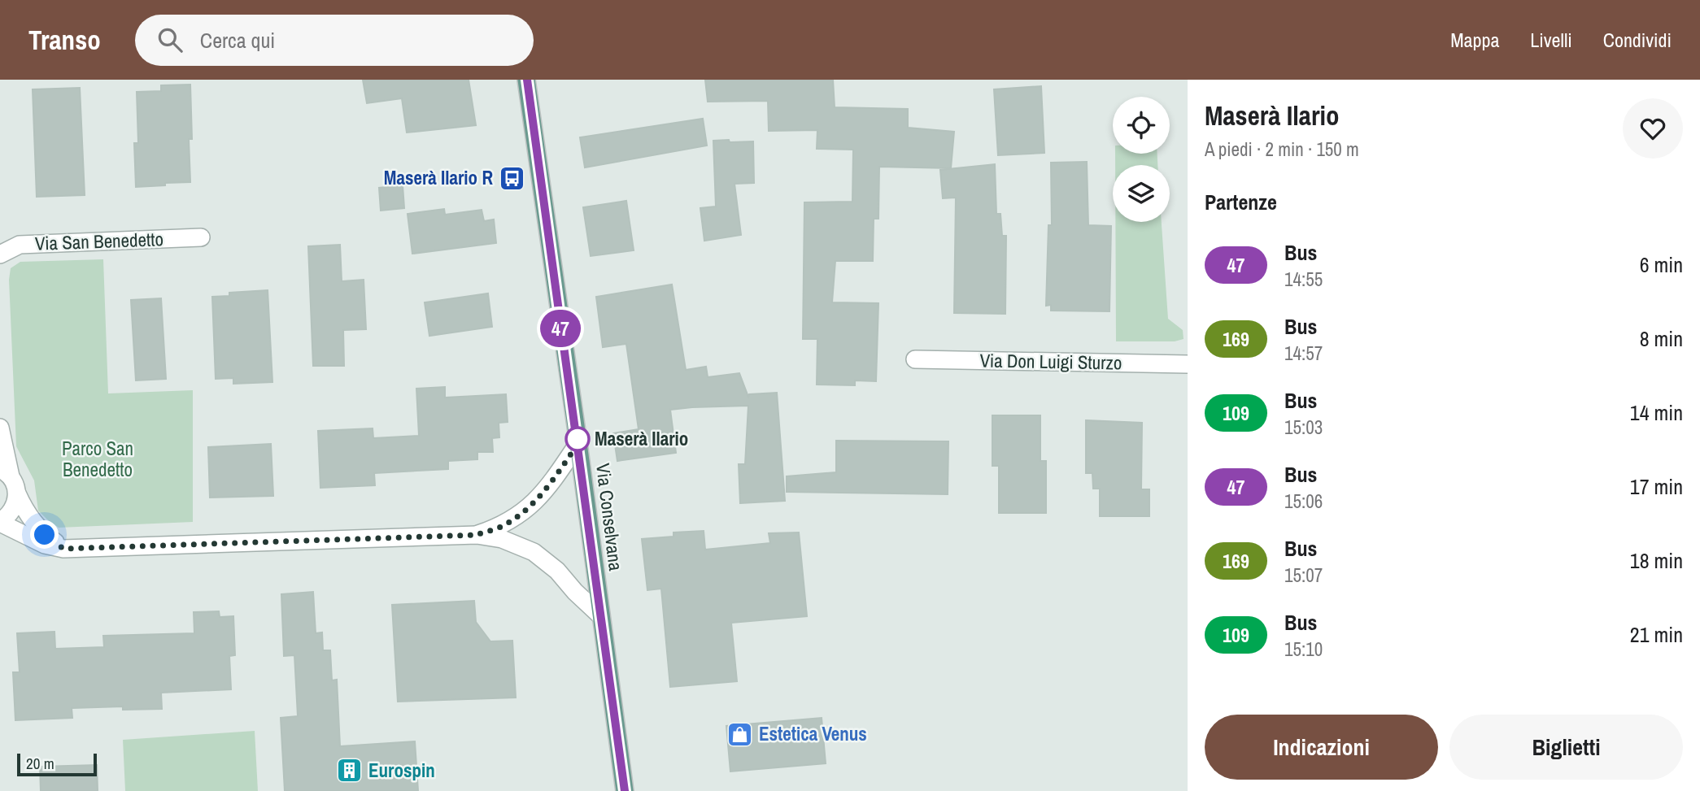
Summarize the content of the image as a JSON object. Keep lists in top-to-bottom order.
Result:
{
  "streets": {
    "main road": ["Via Conselvana"],
    "street": ["Via San Benedetto", "Via Don Luigi Sturzo"]
  },
  "parks": ["Parco San Benedetto"],
  "places": {
    "bus stop": ["Maserà Ilario R"],
    "other": ["Maserà Ilario"],
    "shop": ["Estetica Venus"],
    "building": ["Eurospin"]
  },
  "lines": ["bus line 47"],
  "scale_bar": "20 m",
  "page": {
    "header": "Transo",
    "search": "Cerca qui",
    "nav": ["Mappa", "Livelli", "Condividi"],
    "on_map": "47",
    "heading": [
      ["Maserà Ilario", "A piedi · 2 min · 150 m"],
      "Partenze"
    ],
    "list": [
      {
        "mark": "47",
        "name": "Bus",
        "note": "14:55",
        "value": "6 min"
      },
      {
        "mark": "169",
        "name": "Bus",
        "note": "14:57",
        "value": "8 min"
      },
      {
        "mark": "109",
        "name": "Bus",
        "note": "15:03",
        "value": "14 min"
      },
      {
        "mark": "47",
        "name": "Bus",
        "note": "15:06",
        "value": "17 min"
      },
      {
        "mark": "169",
        "name": "Bus",
        "note": "15:07",
        "value": "18 min"
      },
      {
        "mark": "109",
        "name": "Bus",
        "note": "15:10",
        "value": "21 min"
      }
    ],
    "buttons": ["Indicazioni", "Biglietti"],
    "scale": "20 m"
  }
}
